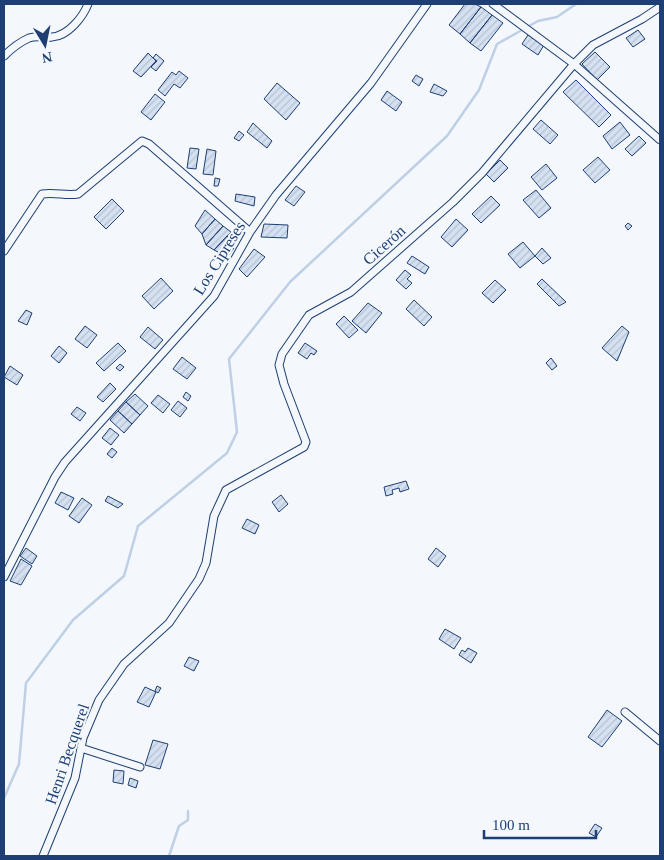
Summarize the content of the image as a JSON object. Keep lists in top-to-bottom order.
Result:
{
  "streets": {
    "street": ["Cicerón", "Los Cipreses", "Henri Becquerel"]
  },
  "crossings": [
    ["Cicerón", "Henri Becquerel"]
  ],
  "scale_bar": "100 m",
  "north": "bottom"
}
